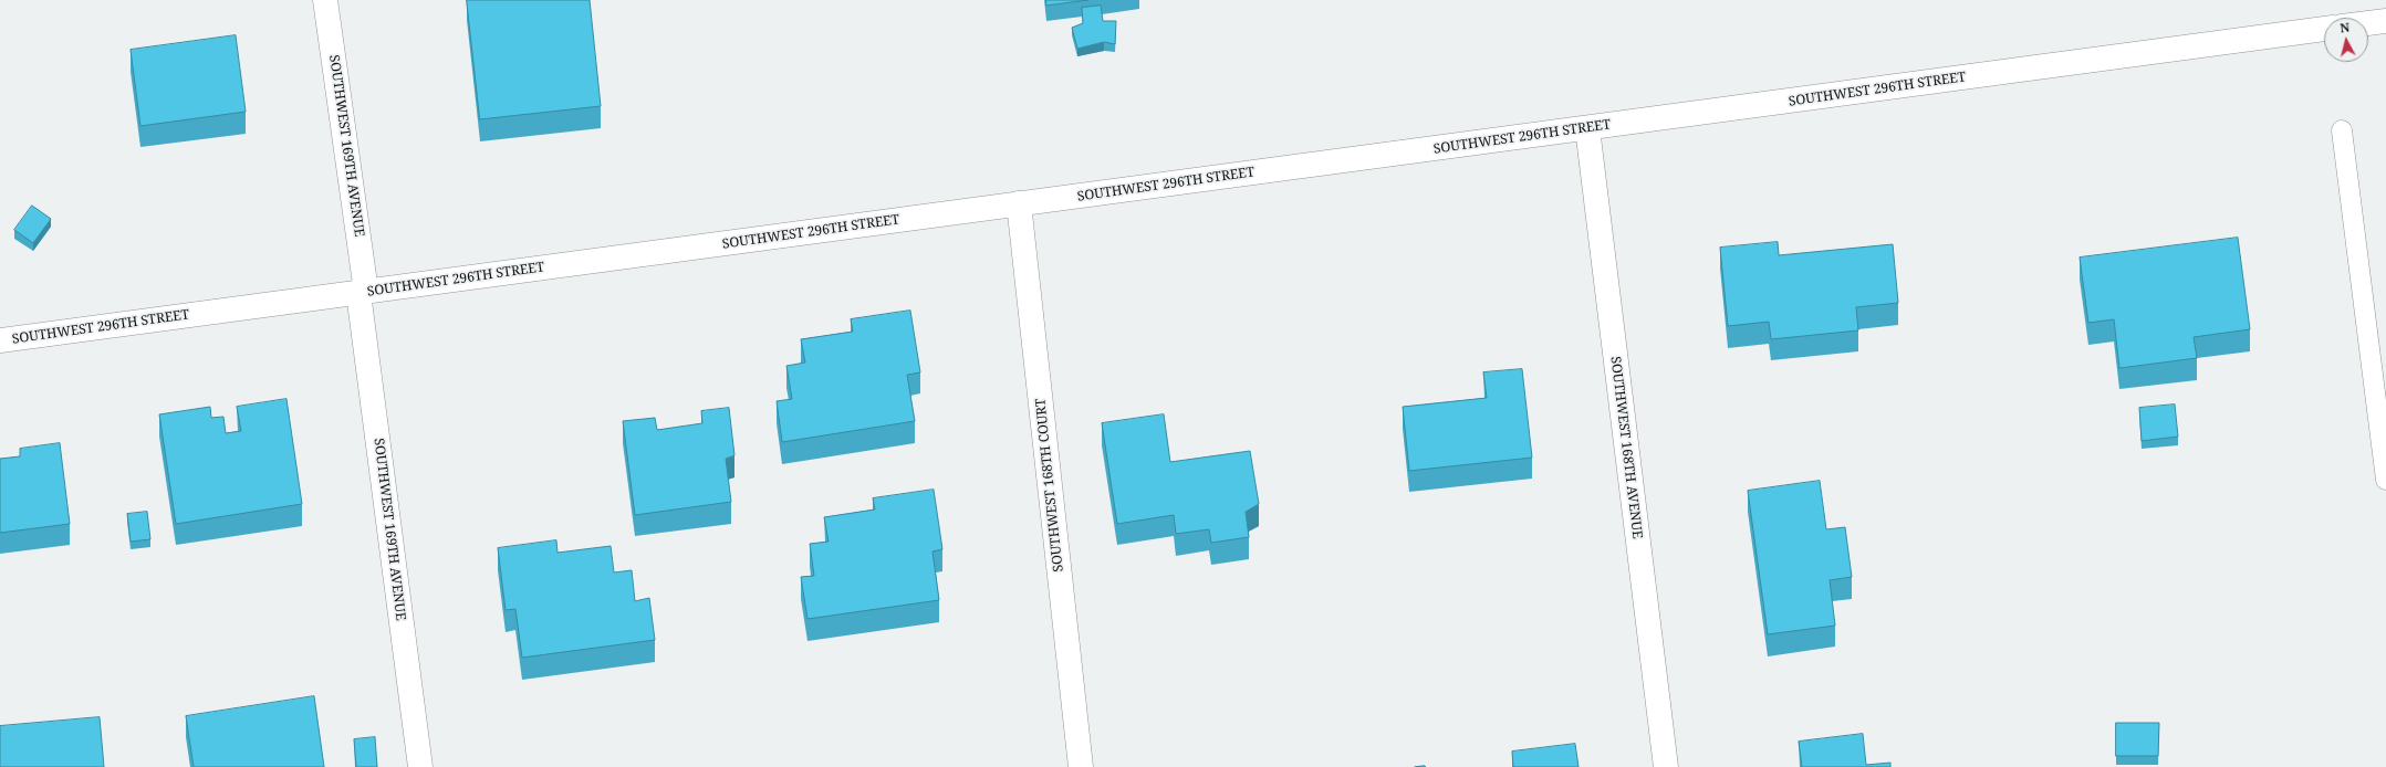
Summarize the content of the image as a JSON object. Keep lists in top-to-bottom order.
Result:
{
  "streets": {
    "street": [
      "SOUTHWEST 296TH STREET",
      "SOUTHWEST 169TH AVENUE",
      "SOUTHWEST 168TH AVENUE",
      "SOUTHWEST 168TH COURT"
    ]
  },
  "crossings": [
    ["SOUTHWEST 296TH STREET", "SOUTHWEST 169TH AVENUE"],
    ["SOUTHWEST 296TH STREET", "SOUTHWEST 168TH AVENUE"],
    ["SOUTHWEST 296TH STREET", "SOUTHWEST 168TH COURT"]
  ],
  "north": "top"
}
